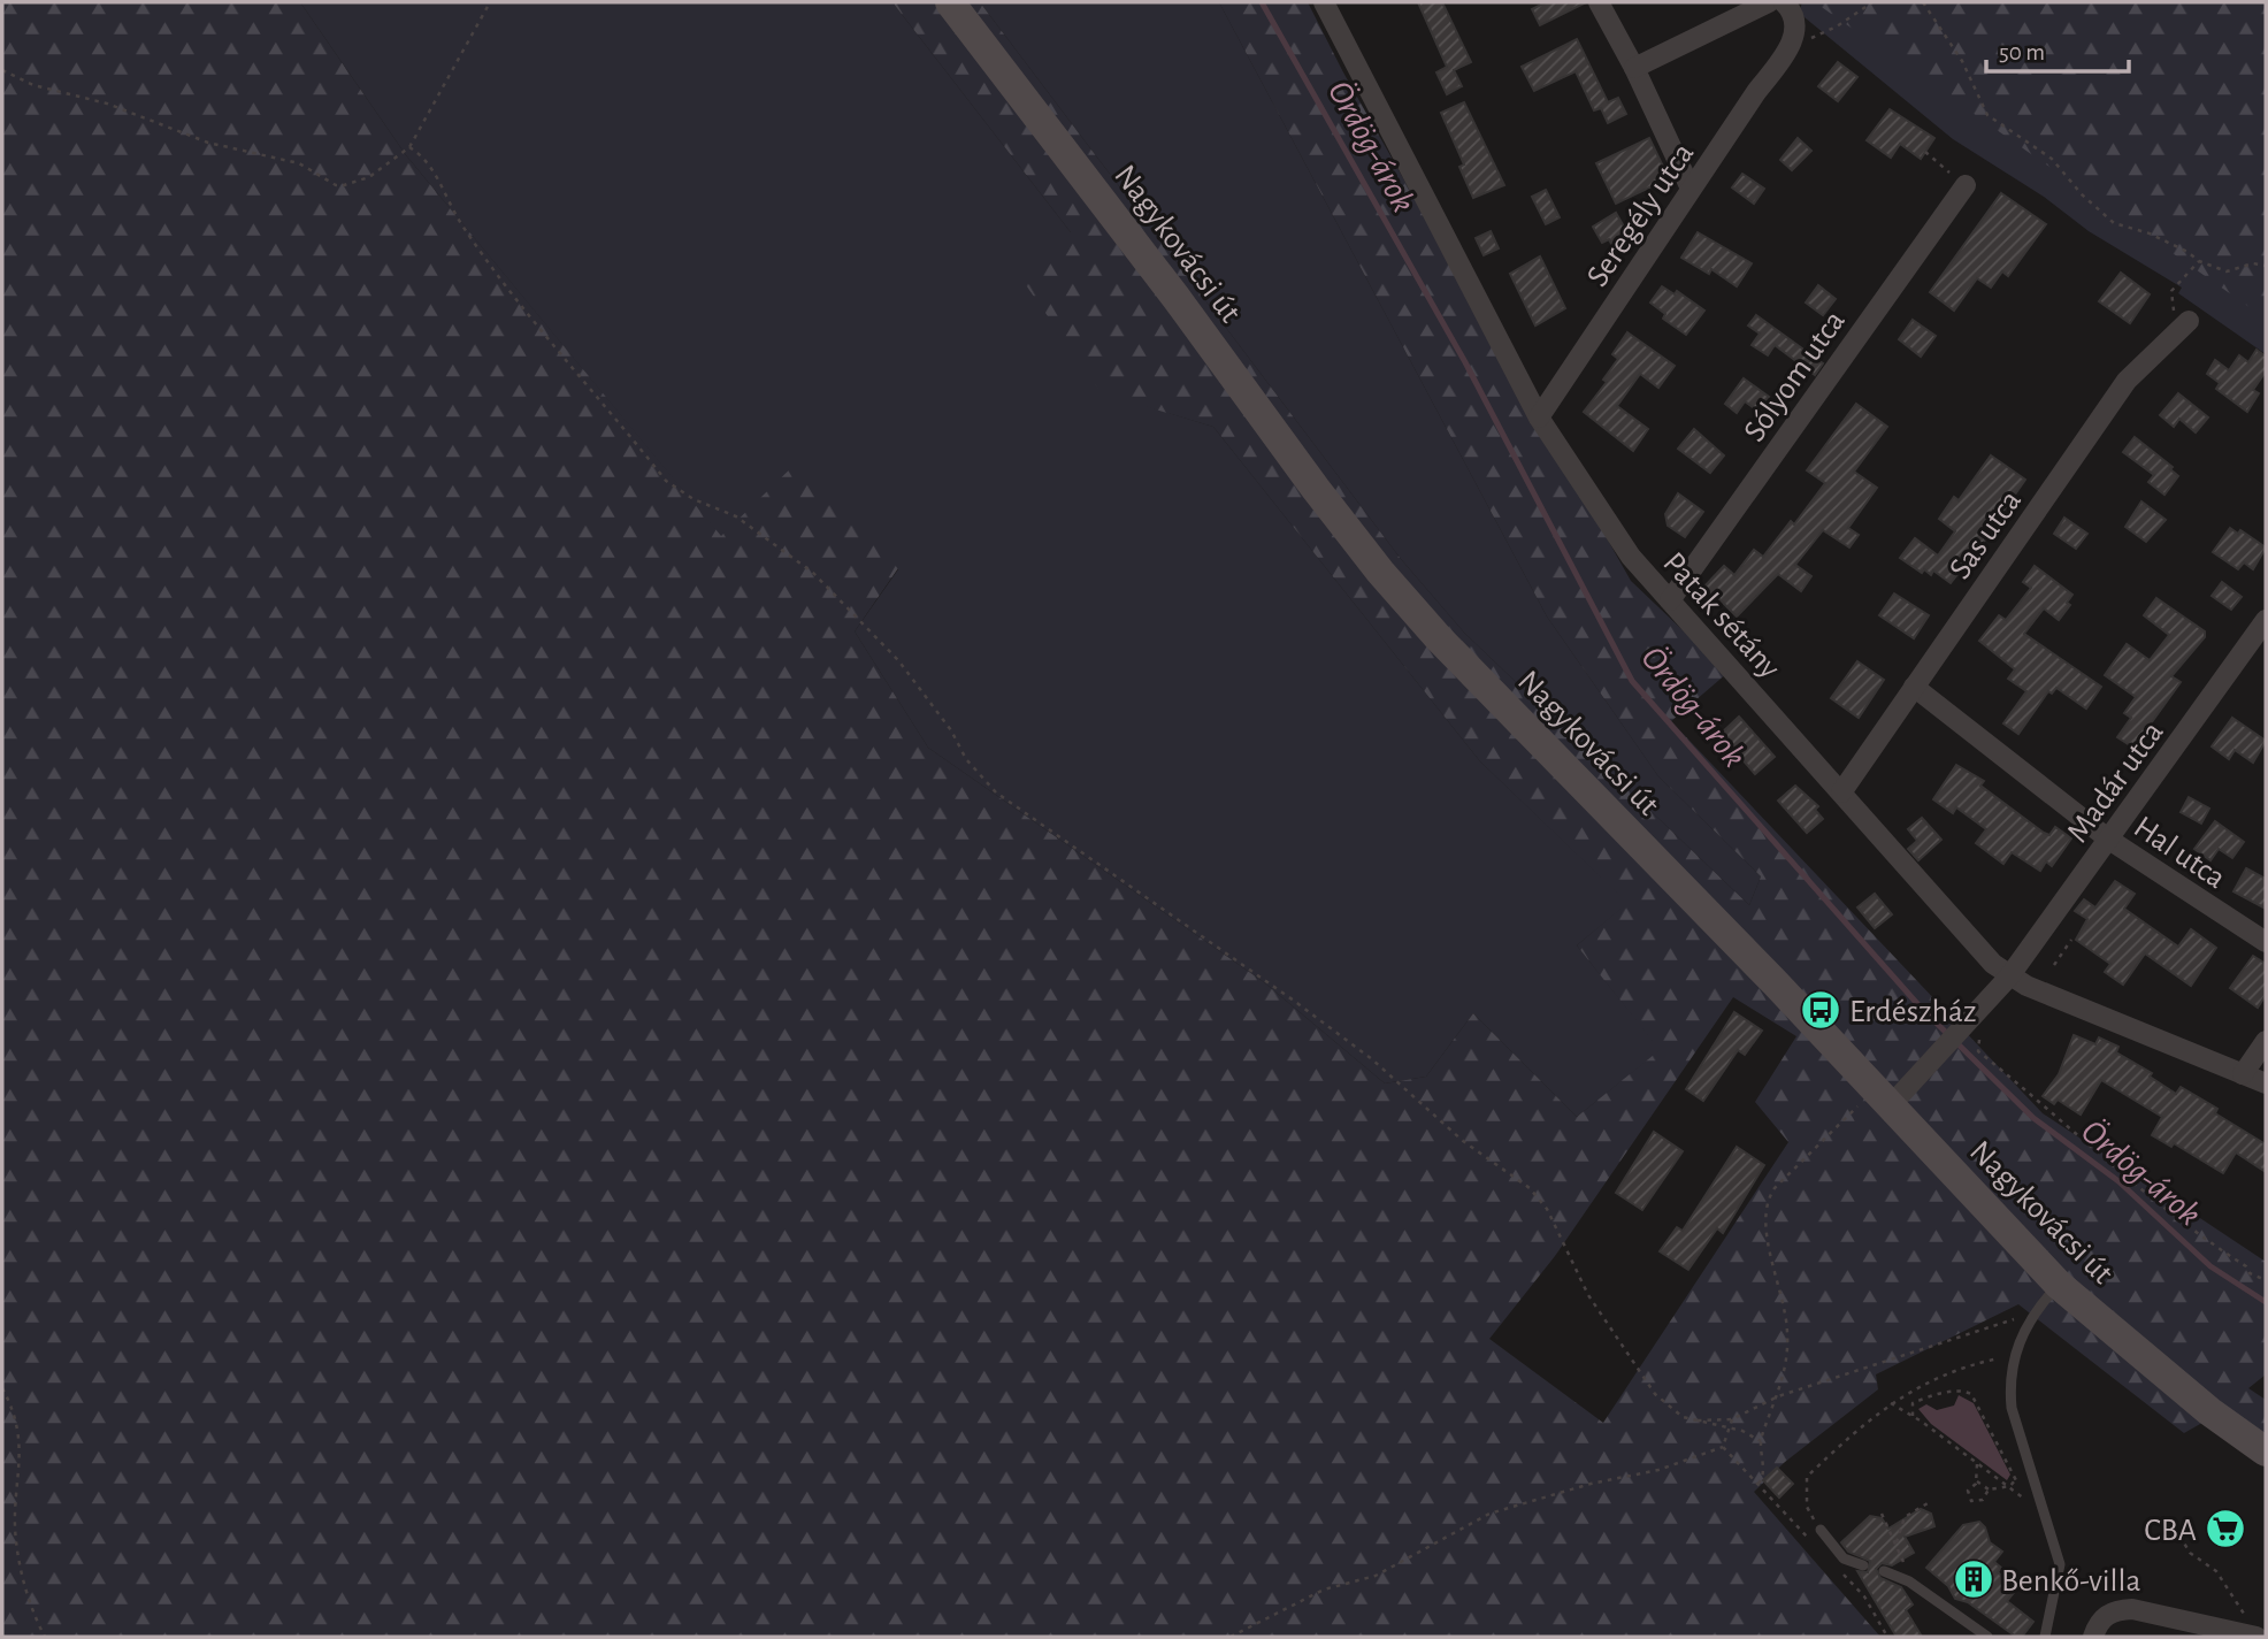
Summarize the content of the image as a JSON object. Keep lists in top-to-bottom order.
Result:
{
  "streets": {
    "street": [
      "Seregély utca",
      "Nagykovácsi út",
      "Sólyom utca",
      "Sas utca",
      "Patak sétány",
      "Madár utca",
      "Hal utca"
    ]
  },
  "crossings": [
    ["Seregély utca", "Patak sétány"],
    ["Nagykovácsi út", "Madár utca"],
    ["Sólyom utca", "Patak sétány"],
    ["Sas utca", "Patak sétány"],
    ["Sas utca", "Hal utca"],
    ["Patak sétány", "Madár utca"],
    ["Madár utca", "Hal utca"]
  ],
  "water": ["Ördög-árok"],
  "places": {
    "bus stop": ["Erdészház"],
    "supermarket": ["CBA"],
    "building": ["Benkő-villa"]
  },
  "scale_bar": "50 m"
}
